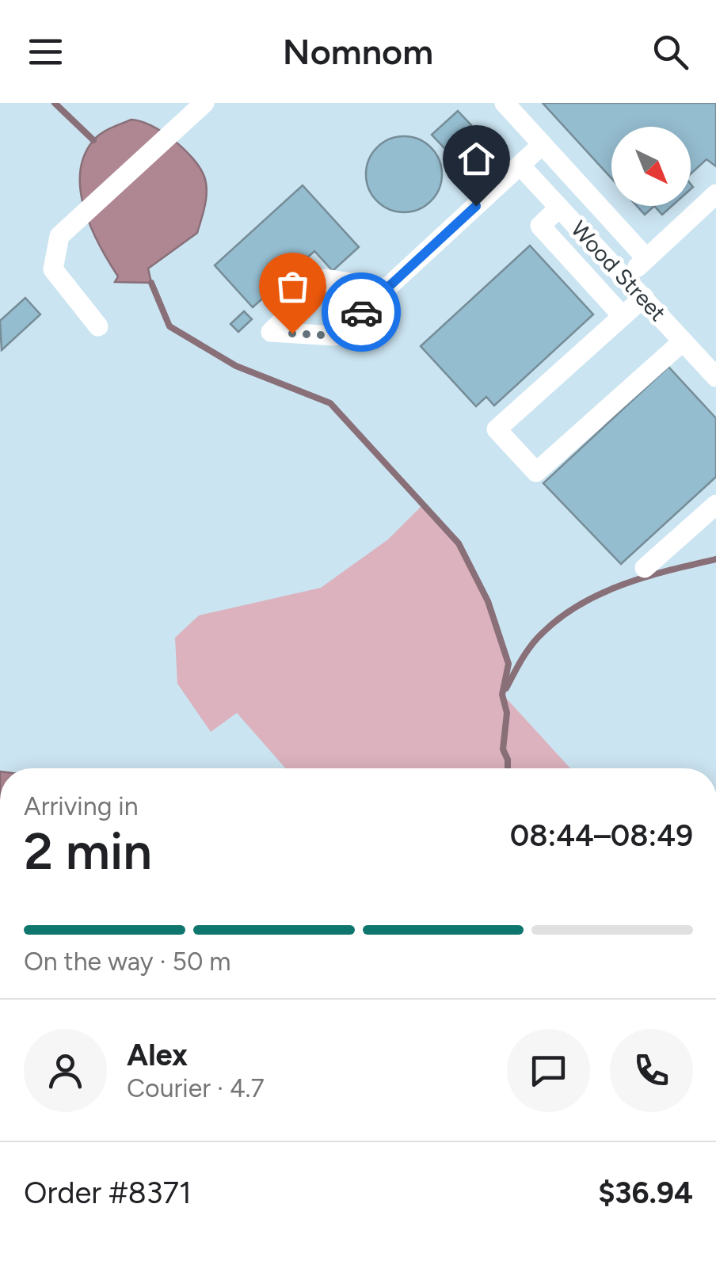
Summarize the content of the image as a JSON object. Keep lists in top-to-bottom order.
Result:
{
  "streets": {
    "street": ["Wood Street"]
  },
  "north": "bottom right",
  "page": {
    "header": "Nomnom",
    "heading": ["2 min", "Arriving in", "08:44–08:49"],
    "panel": [
      "Alex",
      "Courier · 4.7",
      "Order #8371",
      "$36.94"
    ],
    "bar": "On the way · 50 m"
  }
}
